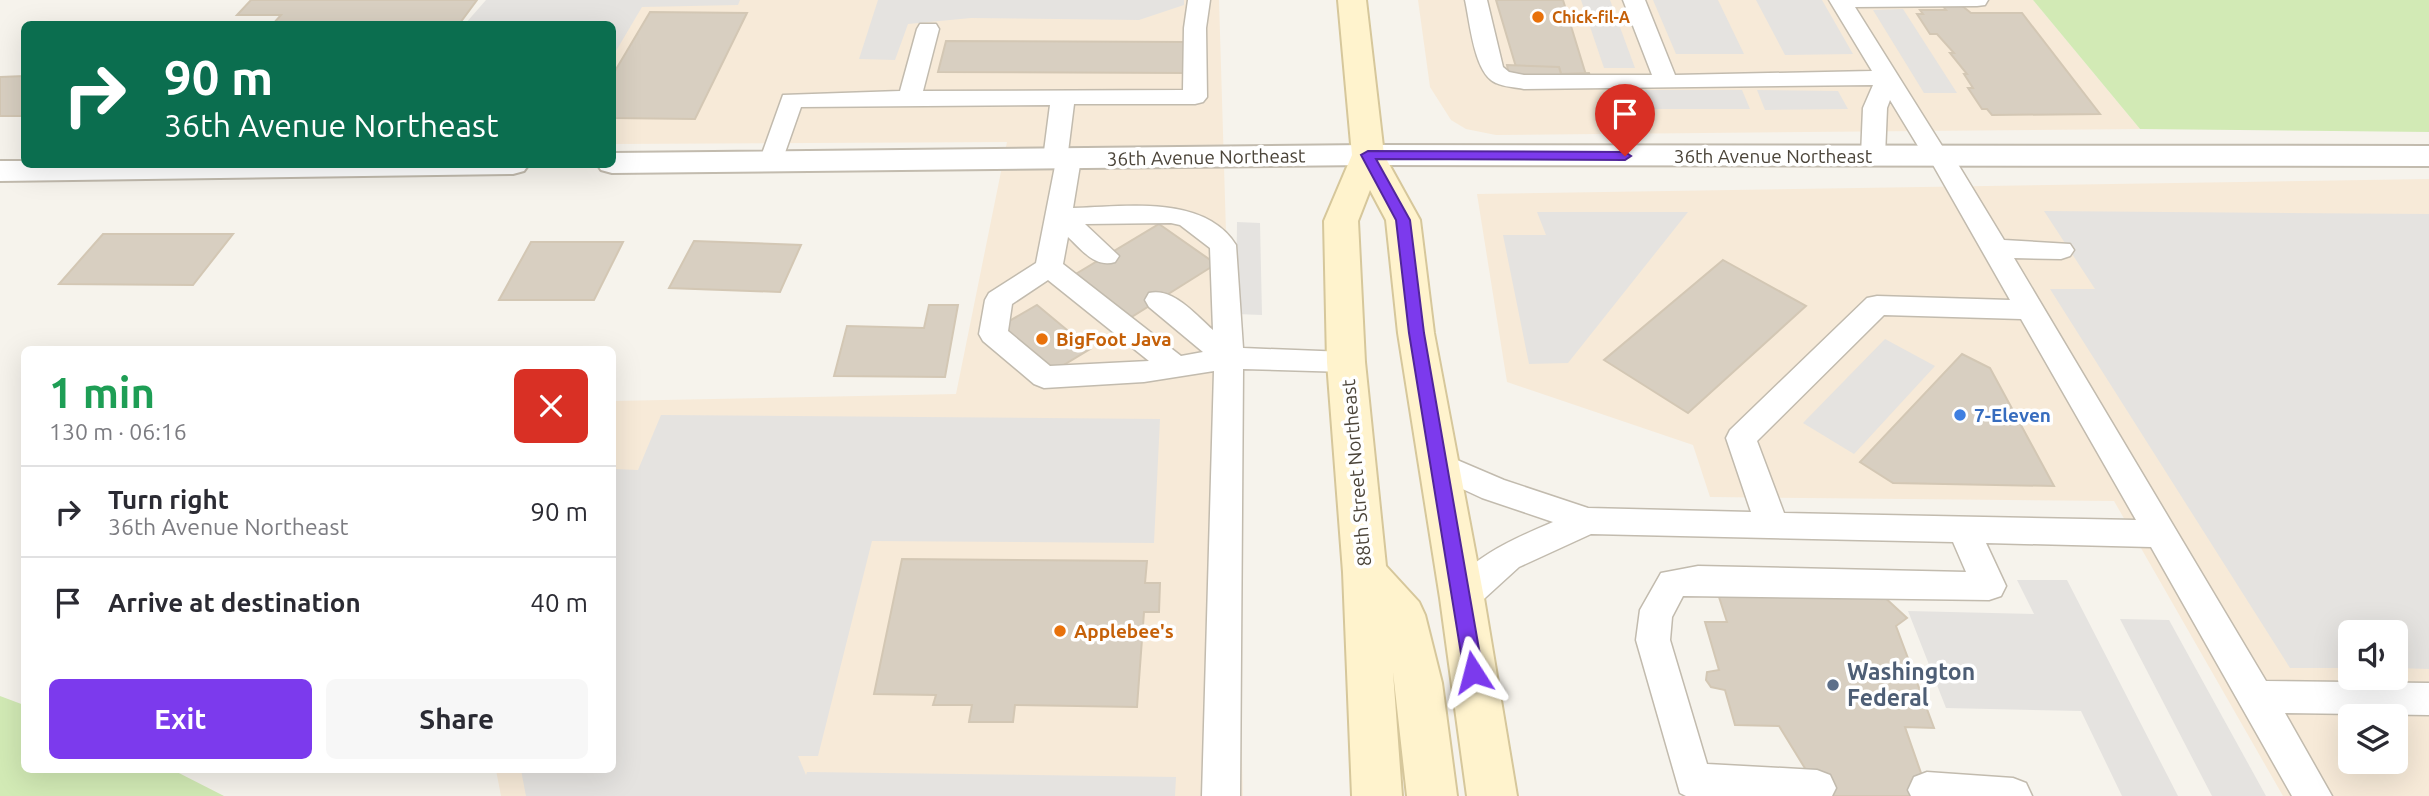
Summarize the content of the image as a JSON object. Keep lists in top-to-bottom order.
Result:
{
  "streets": {
    "main road": ["88th Street Northeast"],
    "street": ["36th Avenue Northeast"]
  },
  "crossings": [
    ["36th Avenue Northeast", "88th Street Northeast"]
  ],
  "places": [
    "Chick-fil-A",
    "BigFoot Java",
    "7-Eleven",
    "Applebee's",
    "Washington Federal"
  ],
  "page": {
    "turn": ["90 m", "36th Avenue Northeast"],
    "heading": ["1 min", "130 m · 06:16"],
    "list": [
      {
        "name": "Turn right",
        "note": "36th Avenue Northeast",
        "value": "90 m"
      },
      {
        "name": "Arrive at destination",
        "value": "40 m"
      }
    ],
    "buttons": ["Exit", "Share"]
  }
}
